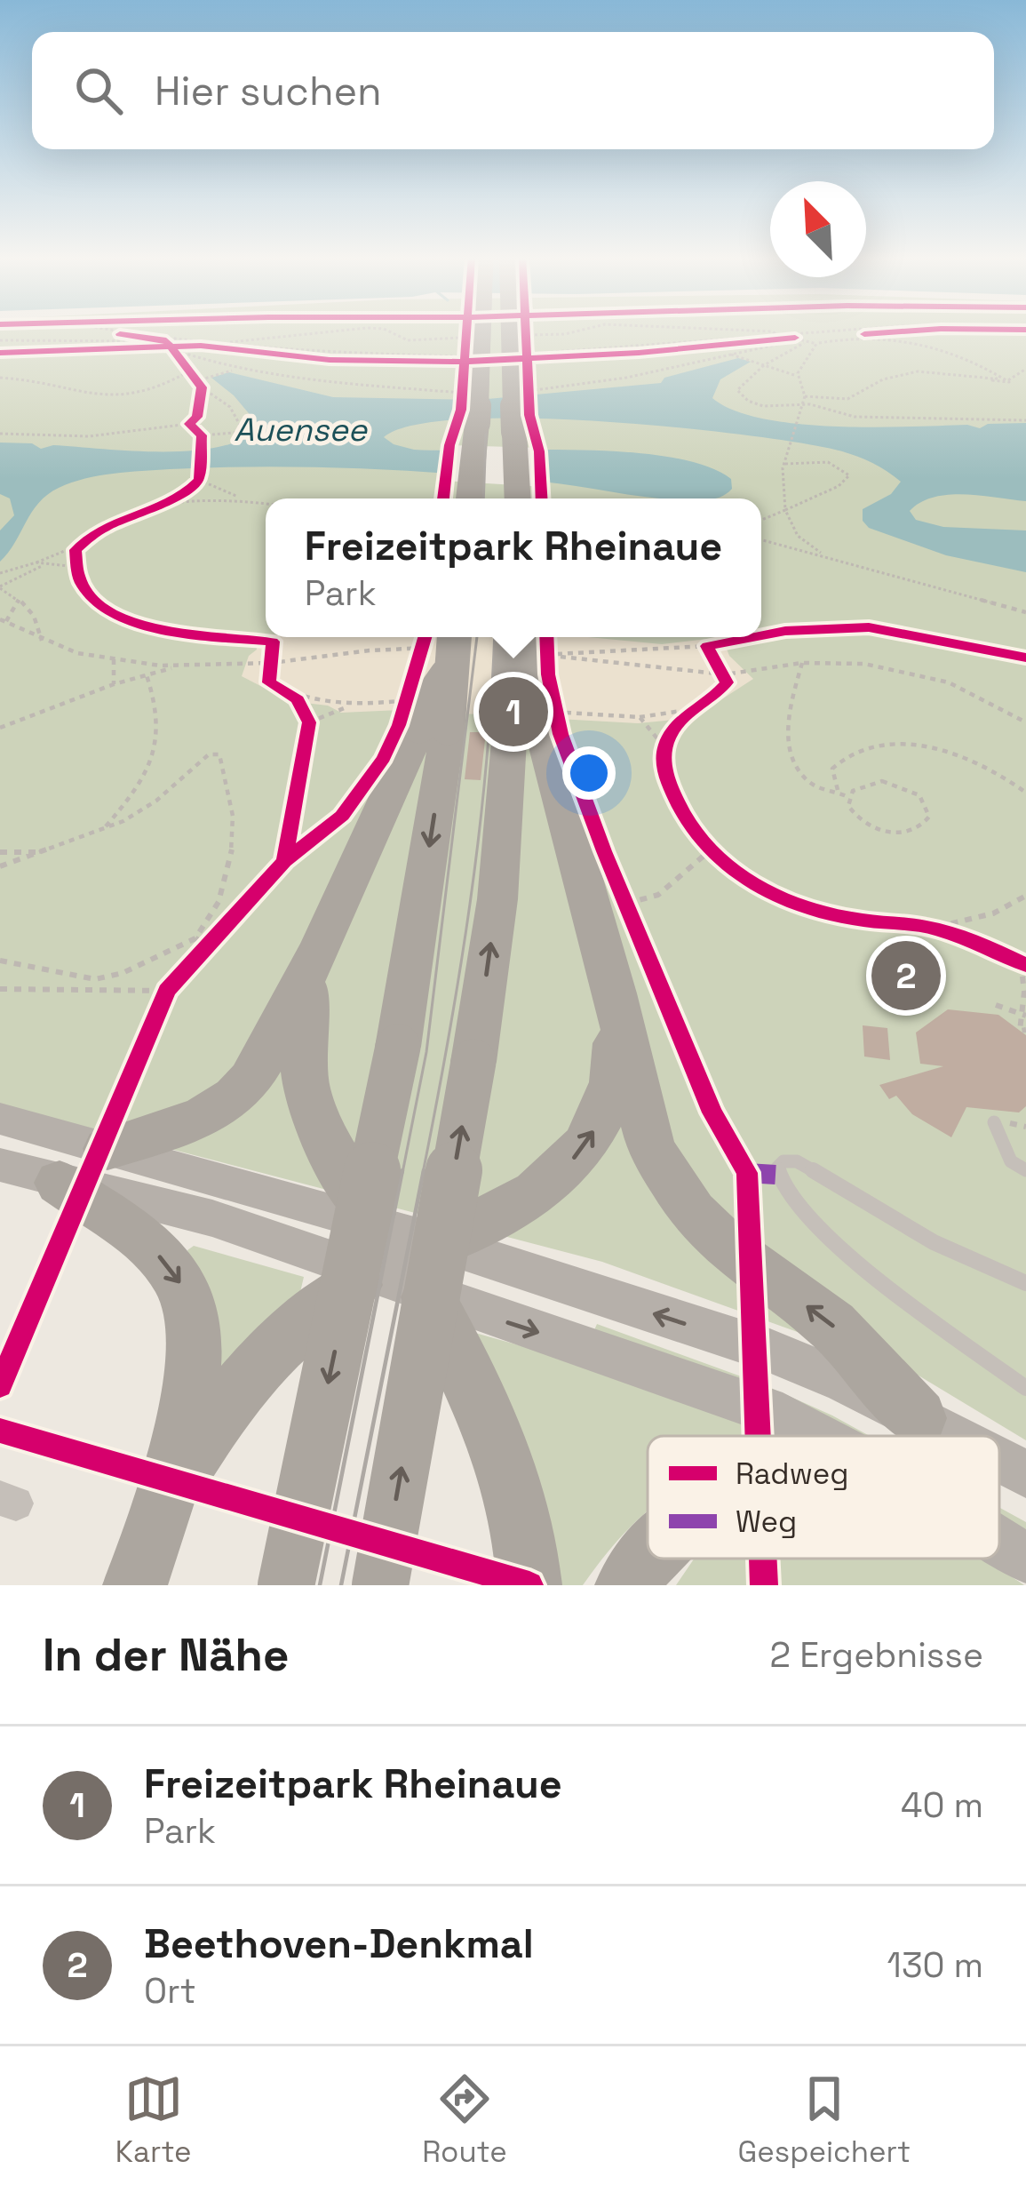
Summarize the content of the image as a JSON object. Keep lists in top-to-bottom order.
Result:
{
  "water": ["Auensee"],
  "legend": ["Radweg", "Weg"],
  "north": "top left",
  "page": {
    "search": "Hier suchen",
    "popup": ["Freizeitpark Rheinaue", "Park"],
    "pins": ["1", "2"],
    "heading": ["In der Nähe", "2 Ergebnisse"],
    "list": [
      {
        "mark": "1",
        "name": "Freizeitpark Rheinaue",
        "note": "Park",
        "value": "40 m"
      },
      {
        "mark": "2",
        "name": "Beethoven-Denkmal",
        "note": "Ort",
        "value": "130 m"
      }
    ],
    "nav": ["Karte", "Route", "Gespeichert"]
  }
}
